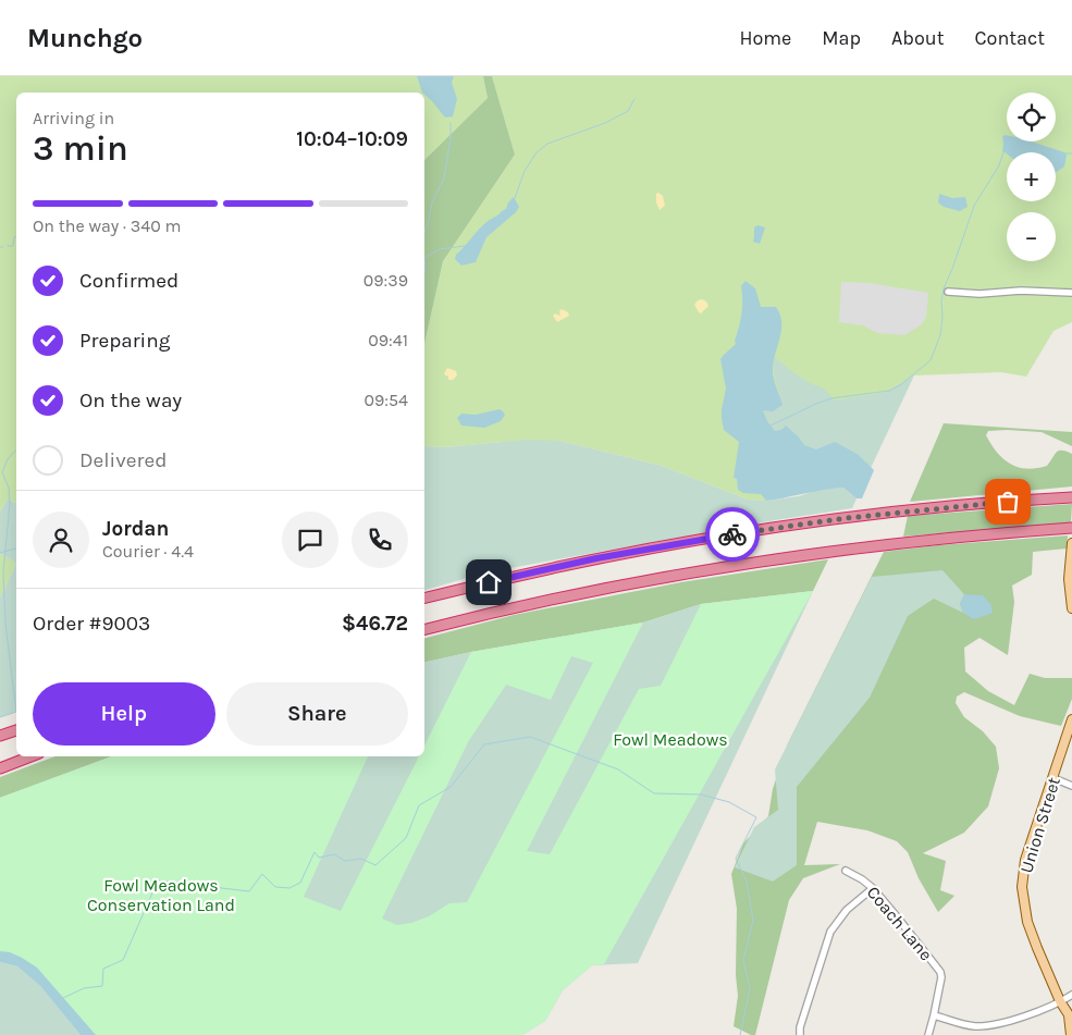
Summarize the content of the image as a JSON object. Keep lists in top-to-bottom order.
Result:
{
  "streets": {
    "main road": ["Union Street"],
    "street": ["Coach Lane"]
  },
  "parks": ["Fowl Meadows", "Fowl Meadows Conservation Land"],
  "page": {
    "header": "Munchgo",
    "nav": [
      "Home",
      "Map",
      "About",
      "Contact"
    ],
    "map_buttons": ["+", "−"],
    "heading": ["3 min", "Arriving in", "10:04–10:09"],
    "panel": [
      "Jordan",
      "Courier · 4.4",
      "Order #9003",
      "$46.72"
    ],
    "bar": "On the way · 340 m",
    "list": [
      ["Confirmed", "09:39"],
      ["Preparing", "09:41"],
      ["On the way", "09:54"],
      "Delivered"
    ],
    "buttons": ["Help", "Share"]
  }
}
